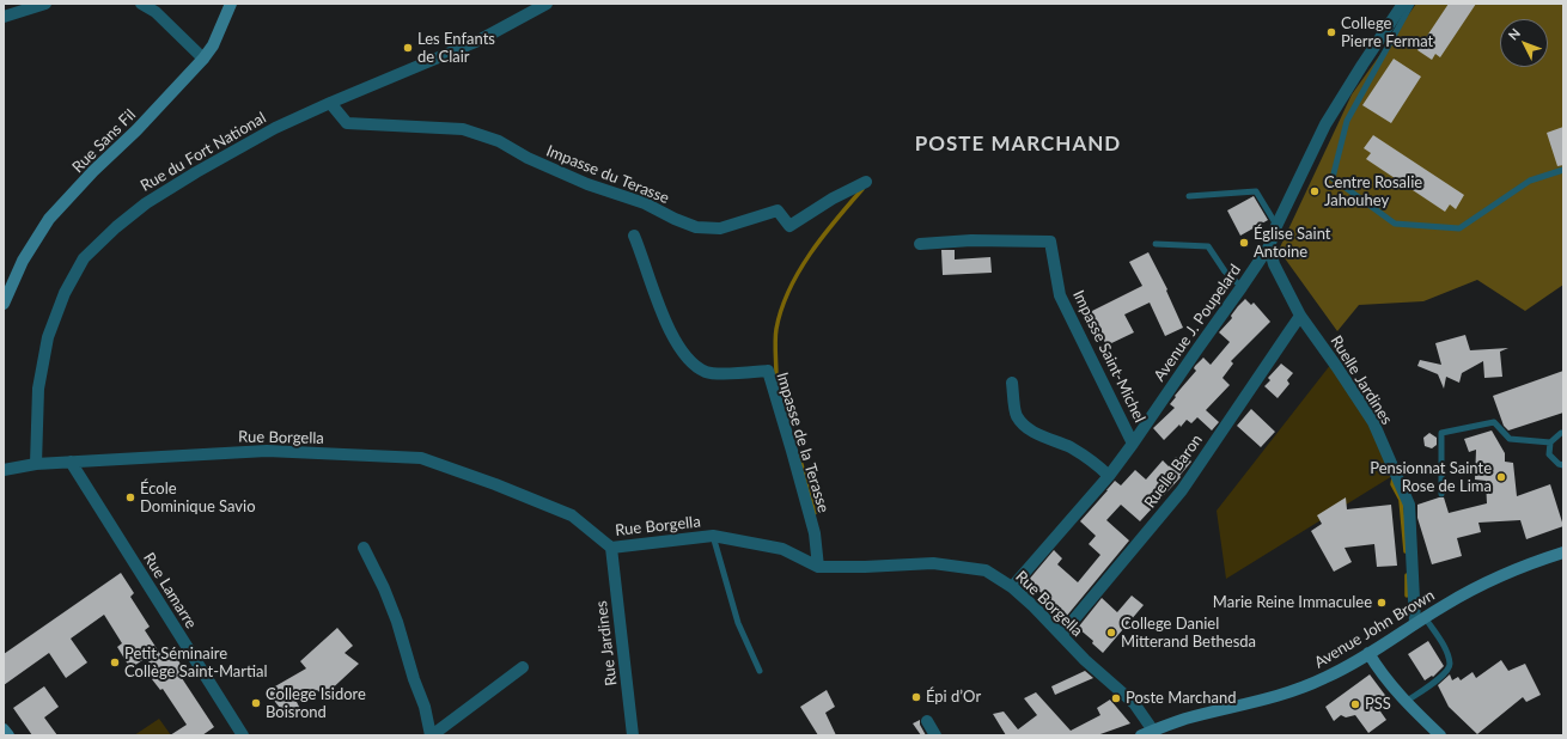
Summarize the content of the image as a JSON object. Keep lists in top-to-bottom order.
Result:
{
  "streets": {
    "street": [
      "Rue Sans Fil",
      "Rue du Fort National",
      "Impasse du Terasse",
      "Avenue J. Poupelard",
      "Impasse Saint-Michel",
      "Ruelle Jardines",
      "Rue Borgella",
      "Impasse de la Terasse",
      "Ruelle Baron",
      "Rue Lamarre",
      "Avenue John Brown",
      "Rue Jardines"
    ]
  },
  "crossings": [
    ["Rue du Fort National", "Impasse du Terasse"],
    ["Rue du Fort National", "Rue Borgella"],
    ["Avenue J. Poupelard", "Impasse Saint-Michel"],
    ["Avenue J. Poupelard", "Ruelle Jardines"],
    ["Avenue J. Poupelard", "Rue Borgella"],
    ["Ruelle Jardines", "Ruelle Baron"],
    ["Ruelle Jardines", "Avenue John Brown"],
    ["Rue Borgella", "Impasse de la Terasse"],
    ["Rue Borgella", "Ruelle Baron"],
    ["Rue Borgella", "Rue Lamarre"],
    ["Rue Borgella", "Avenue John Brown"],
    ["Rue Borgella", "Rue Jardines"]
  ],
  "districts": ["POSTE MARCHAND"],
  "places": [
    "College Pierre Fermat",
    "Les Enfants de Clair",
    "Centre Rosalie Jahouhey",
    "Église Saint Antoine",
    "Pensionnat Sainte Rose de Lima",
    "École Dominique Savio",
    "Marie Reine Immaculee",
    "College Daniel Mitterand Bethesda",
    "Petit Séminaire Collège Saint-Martial",
    "Épi d’Or",
    "Poste Marchand",
    "College Isidore Boisrond",
    "PSS"
  ],
  "north": "top left"
}
